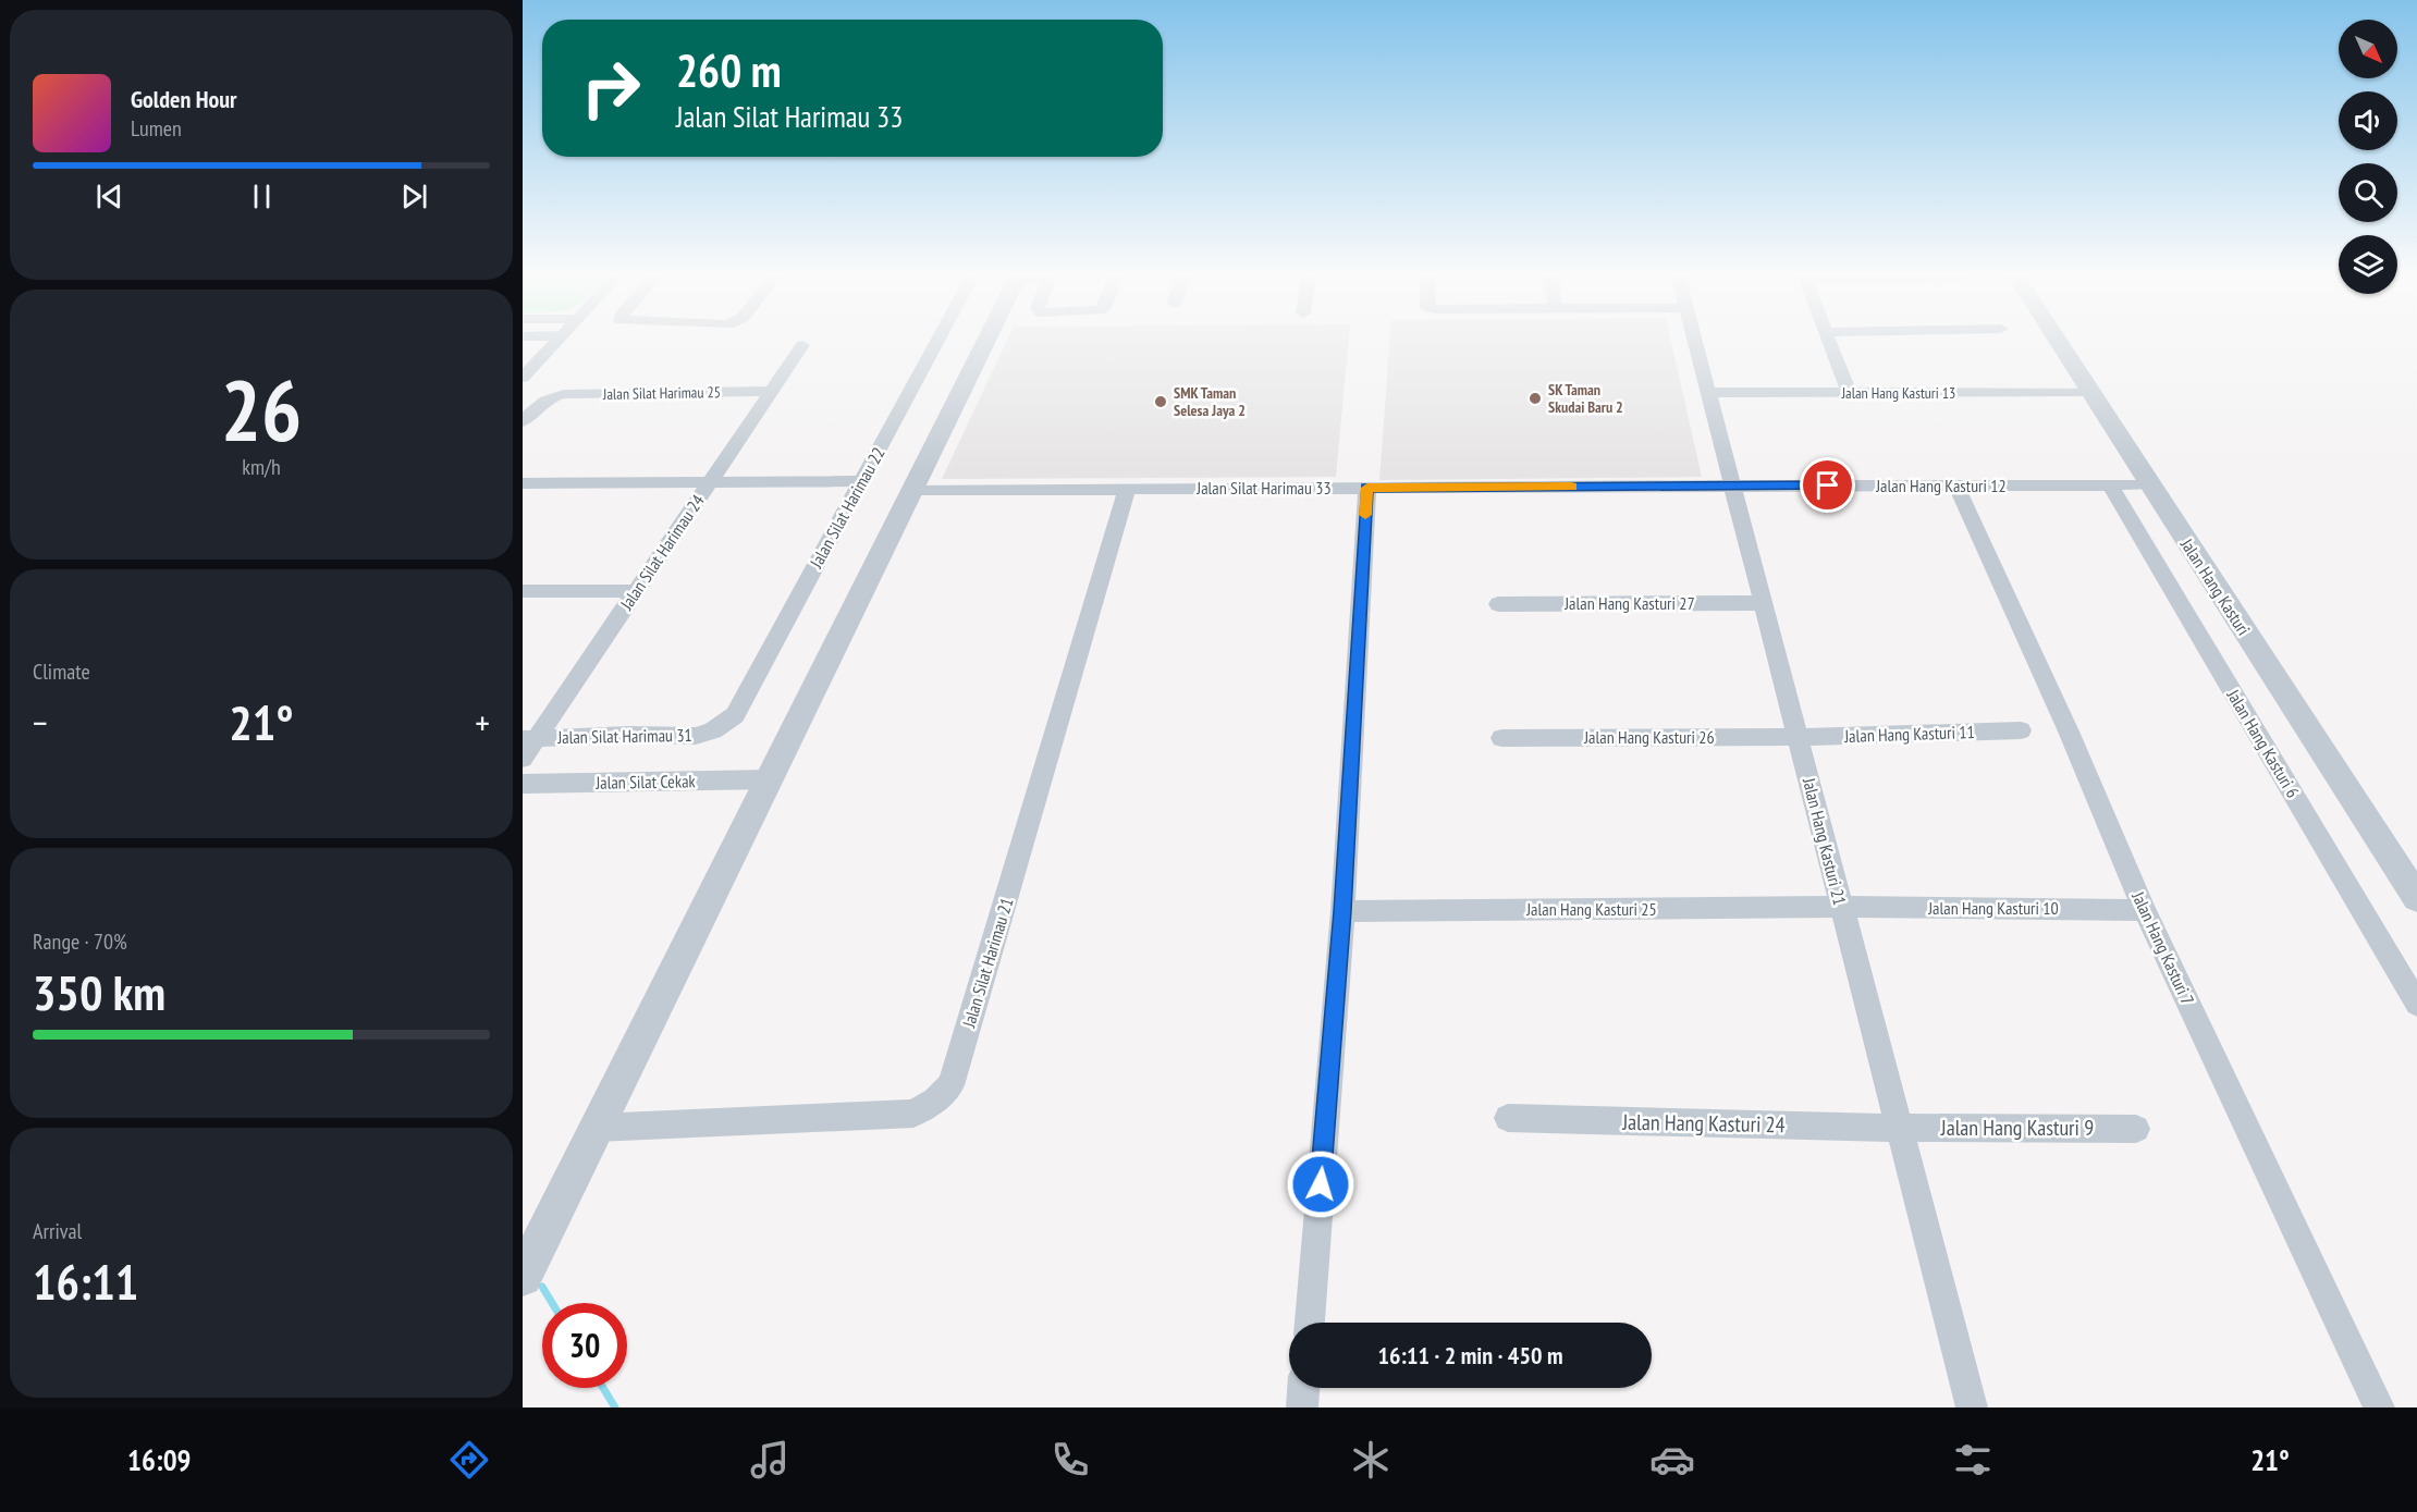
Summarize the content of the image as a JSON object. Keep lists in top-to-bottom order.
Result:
{
  "streets": {
    "street": [
      "Jalan Silat Harimau 25",
      "Jalan Hang Kasturi 13",
      "Jalan Hang Kasturi 12",
      "Jalan Silat Harimau 33",
      "Jalan Silat Harimau 22",
      "Jalan Silat Harimau 24",
      "Jalan Hang Kasturi",
      "Jalan Hang Kasturi 27",
      "Jalan Hang Kasturi 11",
      "Jalan Silat Harimau 31",
      "Jalan Hang Kasturi 26",
      "Jalan Hang Kasturi 6",
      "Jalan Silat Cekak",
      "Jalan Hang Kasturi 21",
      "Jalan Hang Kasturi 10",
      "Jalan Hang Kasturi 25",
      "Jalan Hang Kasturi 7",
      "Jalan Silat Harimau 21",
      "Jalan Hang Kasturi 24",
      "Jalan Hang Kasturi 9"
    ]
  },
  "crossings": [
    ["Jalan Silat Harimau 25", "Jalan Silat Harimau 24"],
    ["Jalan Hang Kasturi 13", "Jalan Hang Kasturi"],
    ["Jalan Hang Kasturi 13", "Jalan Hang Kasturi 21"],
    ["Jalan Hang Kasturi 12", "Jalan Silat Harimau 33"],
    ["Jalan Hang Kasturi 12", "Jalan Hang Kasturi"],
    ["Jalan Hang Kasturi 12", "Jalan Hang Kasturi 6"],
    ["Jalan Hang Kasturi 12", "Jalan Hang Kasturi 21"],
    ["Jalan Hang Kasturi 12", "Jalan Hang Kasturi 7"],
    ["Jalan Silat Harimau 33", "Jalan Hang Kasturi 21"],
    ["Jalan Silat Harimau 33", "Jalan Silat Harimau 21"],
    ["Jalan Silat Harimau 22", "Jalan Silat Harimau 31"],
    ["Jalan Silat Harimau 24", "Jalan Silat Harimau 31"],
    ["Jalan Hang Kasturi 27", "Jalan Hang Kasturi 21"],
    ["Jalan Hang Kasturi 11", "Jalan Hang Kasturi 26"],
    ["Jalan Hang Kasturi 11", "Jalan Hang Kasturi 21"],
    ["Jalan Hang Kasturi 26", "Jalan Hang Kasturi 21"],
    ["Jalan Hang Kasturi 21", "Jalan Hang Kasturi 10"],
    ["Jalan Hang Kasturi 21", "Jalan Hang Kasturi 25"],
    ["Jalan Hang Kasturi 21", "Jalan Hang Kasturi 24"],
    ["Jalan Hang Kasturi 21", "Jalan Hang Kasturi 9"],
    ["Jalan Hang Kasturi 10", "Jalan Hang Kasturi 25"],
    ["Jalan Hang Kasturi 10", "Jalan Hang Kasturi 7"],
    ["Jalan Hang Kasturi 24", "Jalan Hang Kasturi 9"]
  ],
  "places": ["SK Taman Skudai Baru 2", "SMK Taman Selesa Jaya 2"],
  "north": "bottom right",
  "page": {
    "turn": ["260 m", "Jalan Silat Harimau 33"],
    "song": ["Golden Hour", "Lumen"],
    "tile": [
      ["26", "km/h"],
      "Climate",
      ["Range · 70%", "350 km"],
      ["Arrival", "16:11"]
    ],
    "heat": ["−", "21°", "+"],
    "limit": "30",
    "trip": "16:11 · 2 min · 450 m",
    "tabs": ["16:09", "21°"]
  }
}
